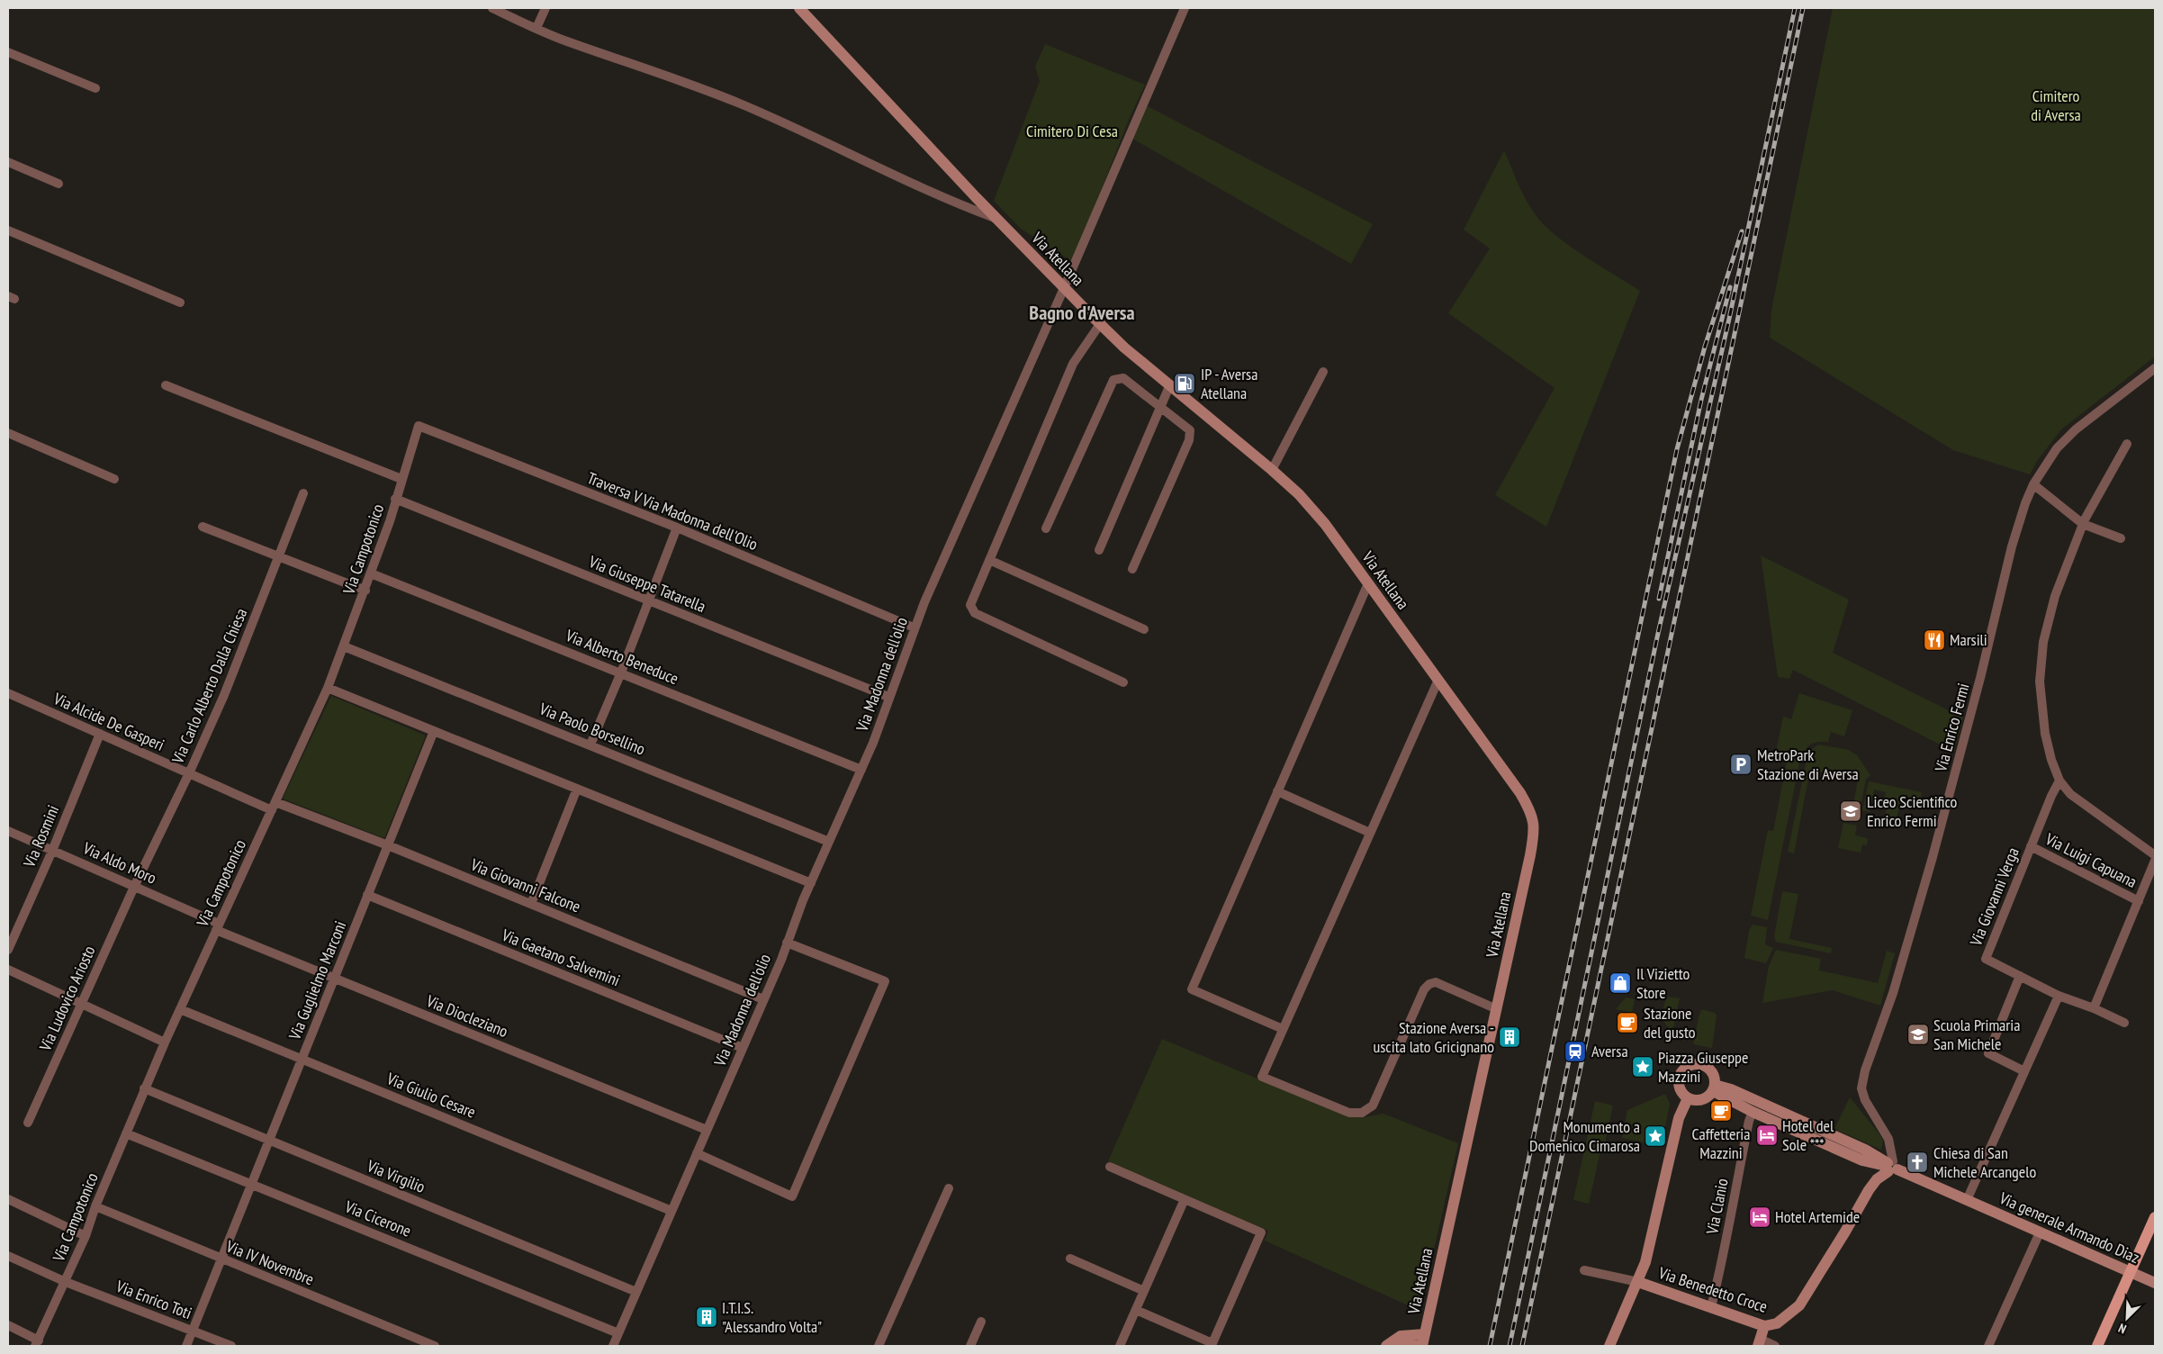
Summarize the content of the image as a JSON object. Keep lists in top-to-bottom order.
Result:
{
  "streets": {
    "main road": ["Via Atellana", "Via generale Armando Diaz", "Via Benedetto Croce"],
    "street": [
      "Traversa V Via Madonna dell'Olio",
      "Via Campotonico",
      "Via Giuseppe Tatarella",
      "Via Alberto Beneduce",
      "Via Madonna dell'olio",
      "Via Carlo Alberto Dalla Chiesa",
      "Via Alcide De Gasperi",
      "Via Enrico Fermi",
      "Via Paolo Borsellino",
      "Via Rosmini",
      "Via Luigi Capuana",
      "Via Aldo Moro",
      "Via Giovanni Falcone",
      "Via Giovanni Verga",
      "Via Gaetano Salvemini",
      "Via Guglielmo Marconi",
      "Via Ludovico Ariosto",
      "Via Diocleziano",
      "Via Giulio Cesare",
      "Via Virgilio",
      "Via Clanio",
      "Via Cicerone",
      "Via IV Novembre",
      "Via Enrico Toti"
    ]
  },
  "crossings": [
    ["Via Atellana", "Via Madonna dell'olio"],
    ["Traversa V Via Madonna dell'Olio", "Via Campotonico"],
    ["Traversa V Via Madonna dell'Olio", "Via Madonna dell'olio"],
    ["Via Campotonico", "Via Giuseppe Tatarella"],
    ["Via Campotonico", "Via Alberto Beneduce"],
    ["Via Campotonico", "Via Alcide De Gasperi"],
    ["Via Campotonico", "Via Paolo Borsellino"],
    ["Via Campotonico", "Via Aldo Moro"],
    ["Via Campotonico", "Via Giovanni Falcone"],
    ["Via Campotonico", "Via Diocleziano"],
    ["Via Campotonico", "Via Giulio Cesare"],
    ["Via Campotonico", "Via Virgilio"],
    ["Via Campotonico", "Via Cicerone"],
    ["Via Campotonico", "Via IV Novembre"],
    ["Via Campotonico", "Via Enrico Toti"],
    ["Via Giuseppe Tatarella", "Via Madonna dell'olio"],
    ["Via Alberto Beneduce", "Via Madonna dell'olio"],
    ["Via Madonna dell'olio", "Via Paolo Borsellino"],
    ["Via Madonna dell'olio", "Via Giovanni Falcone"],
    ["Via Madonna dell'olio", "Via Gaetano Salvemini"],
    ["Via Madonna dell'olio", "Via Diocleziano"],
    ["Via Madonna dell'olio", "Via Giulio Cesare"],
    ["Via Madonna dell'olio", "Via Virgilio"],
    ["Via Madonna dell'olio", "Via Cicerone"],
    ["Via Carlo Alberto Dalla Chiesa", "Via Alcide De Gasperi"],
    ["Via Carlo Alberto Dalla Chiesa", "Via Aldo Moro"],
    ["Via Carlo Alberto Dalla Chiesa", "Via Ludovico Ariosto"],
    ["Via Alcide De Gasperi", "Via Rosmini"],
    ["Via Alcide De Gasperi", "Via Giovanni Falcone"],
    ["Via Enrico Fermi", "Via generale Armando Diaz"],
    ["Via Enrico Fermi", "Via Benedetto Croce"],
    ["Via Rosmini", "Via Aldo Moro"],
    ["Via Luigi Capuana", "Via Giovanni Verga"],
    ["Via Aldo Moro", "Via Ludovico Ariosto"],
    ["Via Aldo Moro", "Via Diocleziano"],
    ["Via Giovanni Falcone", "Via Guglielmo Marconi"],
    ["Via Gaetano Salvemini", "Via Guglielmo Marconi"],
    ["Via Guglielmo Marconi", "Via Diocleziano"],
    ["Via Guglielmo Marconi", "Via Giulio Cesare"],
    ["Via Guglielmo Marconi", "Via Virgilio"],
    ["Via Guglielmo Marconi", "Via Cicerone"],
    ["Via Guglielmo Marconi", "Via IV Novembre"],
    ["Via Guglielmo Marconi", "Via Enrico Toti"],
    ["Via Clanio", "Via Benedetto Croce"],
    ["Via generale Armando Diaz", "Via Benedetto Croce"]
  ],
  "districts": ["Bagno d'Aversa"],
  "parks": ["Cimitero di Aversa", "Cimitero Di Cesa"],
  "places": {
    "fuel station": ["IP - Aversa Atellana"],
    "restaurant": ["Marsili"],
    "parking": ["MetroPark Stazione di Aversa"],
    "school or university": ["Liceo Scientifico Enrico Fermi", "Scuola Primaria San Michele"],
    "shop": ["Il Vizietto Store"],
    "cafe": ["Stazione del gusto", "Caffetteria Mazzini"],
    "building": ["Stazione Aversa - uscita lato Gricignano", "I.T.I.S. \"Alessandro Volta\""],
    "station": ["Aversa"],
    "place": ["Piazza Giuseppe Mazzini", "Monumento a Domenico Cimarosa"],
    "hotel": ["Hotel del Sole ***", "Hotel Artemide"],
    "church": ["Chiesa di San Michele Arcangelo"]
  },
  "north": "bottom left"
}
